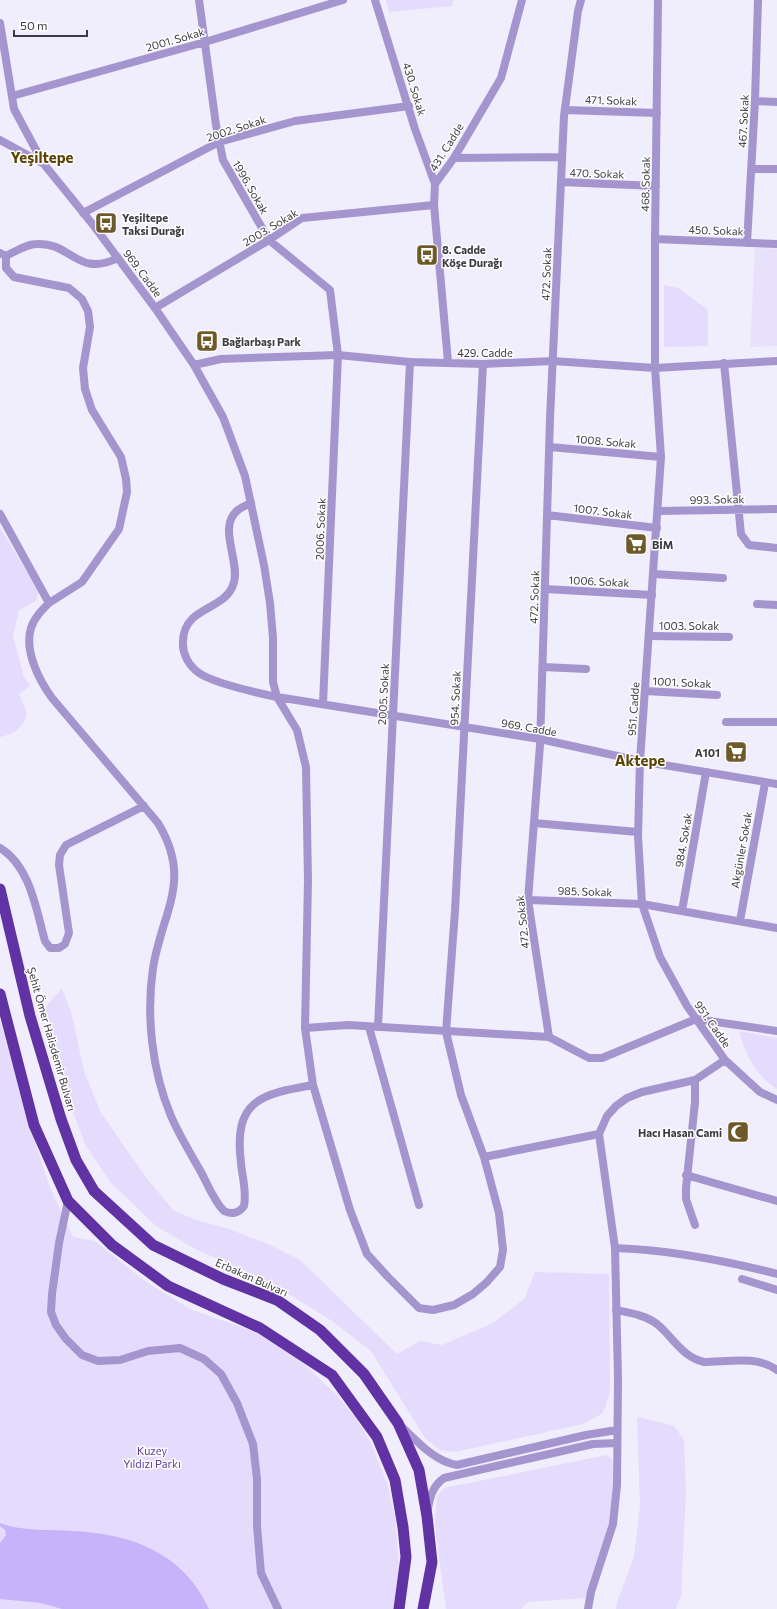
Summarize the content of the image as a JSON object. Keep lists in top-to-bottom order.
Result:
{
  "streets": {
    "highway": ["Şehit Ömer Halisdemir Bulvarı", "Erbakan Bulvarı"],
    "street": [
      "2001. Sokak",
      "430. Sokak",
      "471. Sokak",
      "467. Sokak",
      "2002. Sokak",
      "431. Cadde",
      "470. Sokak",
      "468. Sokak",
      "1996. Sokak",
      "2003. Sokak",
      "450. Sokak",
      "969. Cadde",
      "472. Sokak",
      "429. Cadde",
      "1008. Sokak",
      "993. Sokak",
      "1007. Sokak",
      "2006. Sokak",
      "1006. Sokak",
      "1003. Sokak",
      "1001. Sokak",
      "2005. Sokak",
      "954. Sokak",
      "951. Cadde",
      "984. Sokak",
      "Akgünler Sokak",
      "985. Sokak"
    ]
  },
  "crossings": [
    ["2001. Sokak", "1996. Sokak"],
    ["2001. Sokak", "969. Cadde"],
    ["430. Sokak", "2002. Sokak"],
    ["430. Sokak", "431. Cadde"],
    ["471. Sokak", "468. Sokak"],
    ["471. Sokak", "472. Sokak"],
    ["467. Sokak", "450. Sokak"],
    ["2002. Sokak", "1996. Sokak"],
    ["2002. Sokak", "969. Cadde"],
    ["431. Cadde", "2003. Sokak"],
    ["431. Cadde", "429. Cadde"],
    ["470. Sokak", "468. Sokak"],
    ["470. Sokak", "472. Sokak"],
    ["468. Sokak", "450. Sokak"],
    ["468. Sokak", "429. Cadde"],
    ["468. Sokak", "951. Cadde"],
    ["1996. Sokak", "2003. Sokak"],
    ["1996. Sokak", "429. Cadde"],
    ["1996. Sokak", "2006. Sokak"],
    ["2003. Sokak", "969. Cadde"],
    ["969. Cadde", "472. Sokak"],
    ["969. Cadde", "429. Cadde"],
    ["969. Cadde", "2006. Sokak"],
    ["969. Cadde", "2005. Sokak"],
    ["969. Cadde", "954. Sokak"],
    ["969. Cadde", "951. Cadde"],
    ["969. Cadde", "984. Sokak"],
    ["969. Cadde", "Akgünler Sokak"],
    ["472. Sokak", "429. Cadde"],
    ["472. Sokak", "1008. Sokak"],
    ["472. Sokak", "1007. Sokak"],
    ["472. Sokak", "1006. Sokak"],
    ["472. Sokak", "985. Sokak"],
    ["429. Cadde", "2006. Sokak"],
    ["429. Cadde", "2005. Sokak"],
    ["429. Cadde", "954. Sokak"],
    ["429. Cadde", "951. Cadde"],
    ["1008. Sokak", "951. Cadde"],
    ["993. Sokak", "951. Cadde"],
    ["1007. Sokak", "951. Cadde"],
    ["1006. Sokak", "951. Cadde"],
    ["1003. Sokak", "951. Cadde"],
    ["1001. Sokak", "951. Cadde"],
    ["951. Cadde", "985. Sokak"],
    ["984. Sokak", "985. Sokak"],
    ["Akgünler Sokak", "985. Sokak"],
    ["Şehit Ömer Halisdemir Bulvarı", "Erbakan Bulvarı"]
  ],
  "districts": ["Yeşiltepe", "Aktepe"],
  "parks": ["Kuzey Yıldızı Parkı"],
  "places": {
    "bus stop": ["Yeşiltepe Taksi Durağı", "8. Cadde Köşe Durağı", "Bağlarbaşı Park"],
    "supermarket": ["BİM", "A101"],
    "mosque": ["Hacı Hasan Cami"]
  },
  "scale_bar": "50 m"
}
